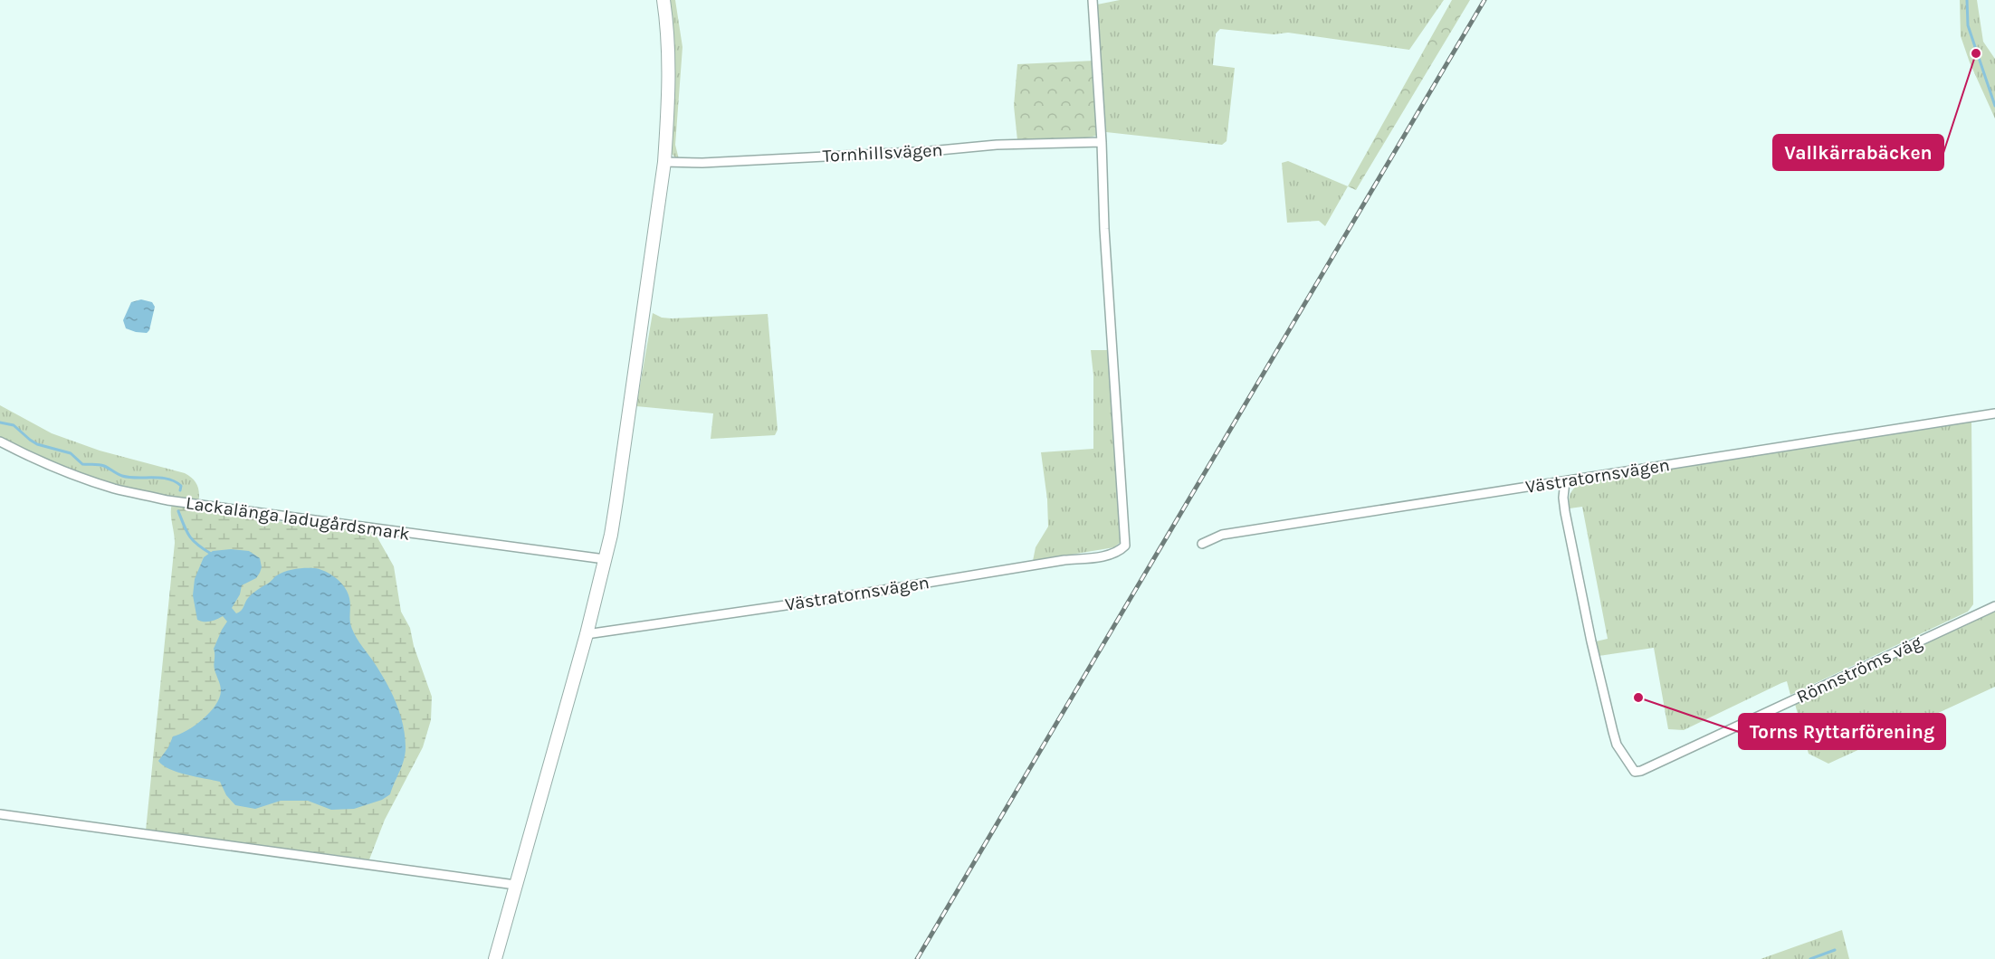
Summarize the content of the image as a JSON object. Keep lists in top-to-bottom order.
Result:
{
  "streets": {
    "street": [
      "Tornhillsvägen",
      "Västratornsvägen",
      "Lackalänga ladugårdsmark",
      "Rönnströms väg"
    ]
  },
  "crossings": [
    ["Tornhillsvägen", "Västratornsvägen"],
    ["Västratornsvägen", "Rönnströms väg"]
  ],
  "places": ["Vallkärrabäcken", "Torns Ryttarförening"]
}
